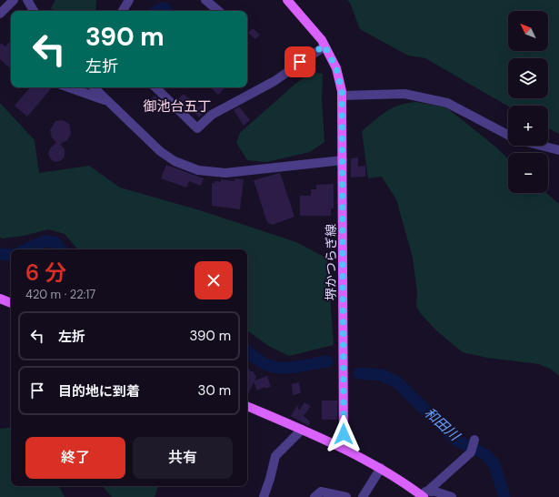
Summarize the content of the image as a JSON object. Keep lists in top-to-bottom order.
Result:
{
  "streets": {
    "main road": ["堺かつらぎ線"]
  },
  "districts": ["御池台五丁"],
  "water": ["和田川"],
  "north": "top left",
  "page": {
    "map_buttons": ["+", "−"],
    "turn": ["390 m", "左折"],
    "heading": ["6 分", "420 m · 22:17"],
    "list": [
      {
        "name": "左折",
        "value": "390 m"
      },
      {
        "name": "目的地に到着",
        "value": "30 m"
      }
    ],
    "buttons": ["終了", "共有"]
  }
}
